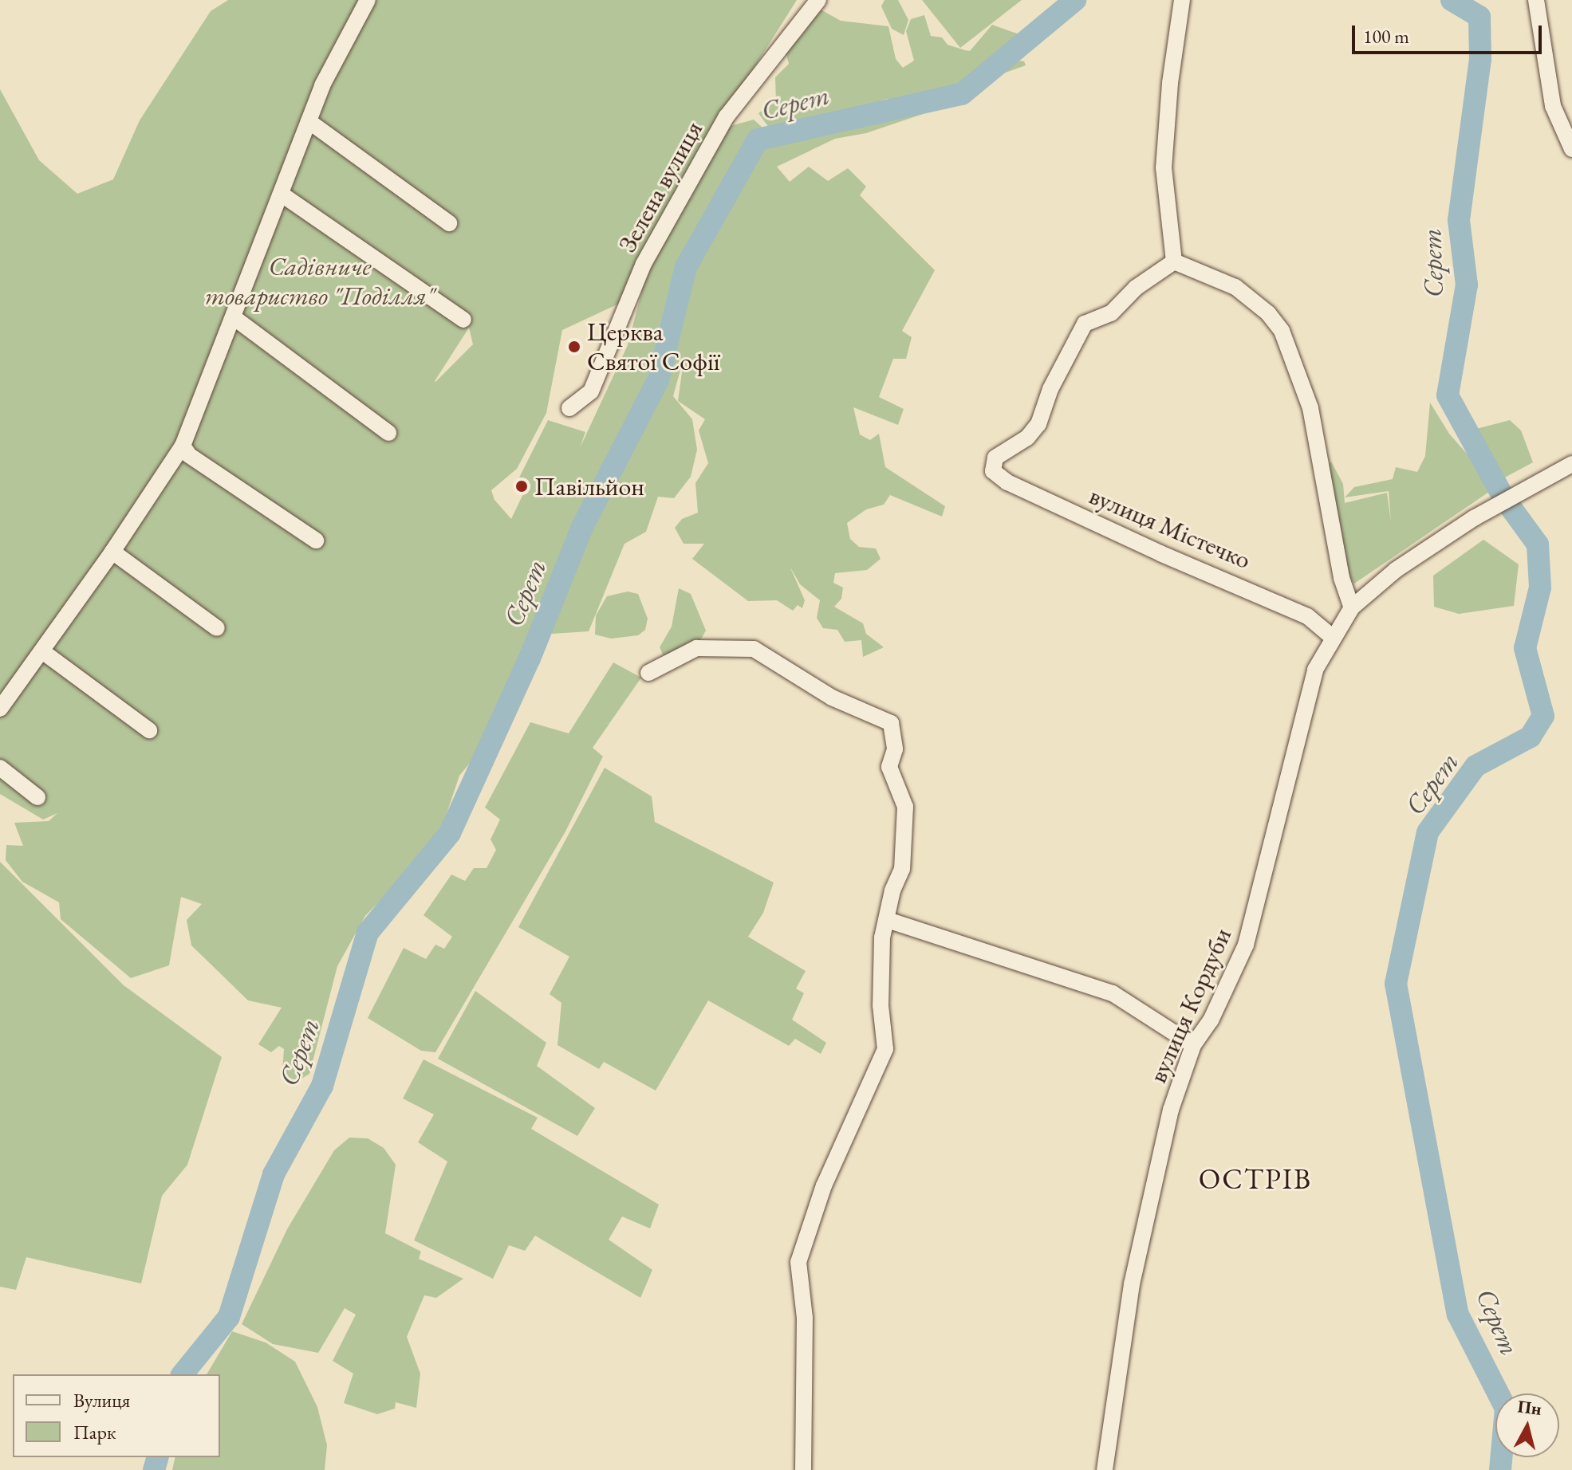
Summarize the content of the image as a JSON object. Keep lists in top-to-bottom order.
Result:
{
  "streets": {
    "street": ["Зелена вулиця", "вулиця Містечко", "вулиця Кордуби"]
  },
  "crossings": [
    ["вулиця Містечко", "вулиця Кордуби"]
  ],
  "districts": ["ОСТРІВ"],
  "water": ["Серет"],
  "parks": ["Садівниче товариство \"Поділля\""],
  "places": ["Церква Святої Софії", "Павільйон"],
  "legend": ["Вулиця", "Парк"],
  "scale_bar": "100 m",
  "north": "top"
}
